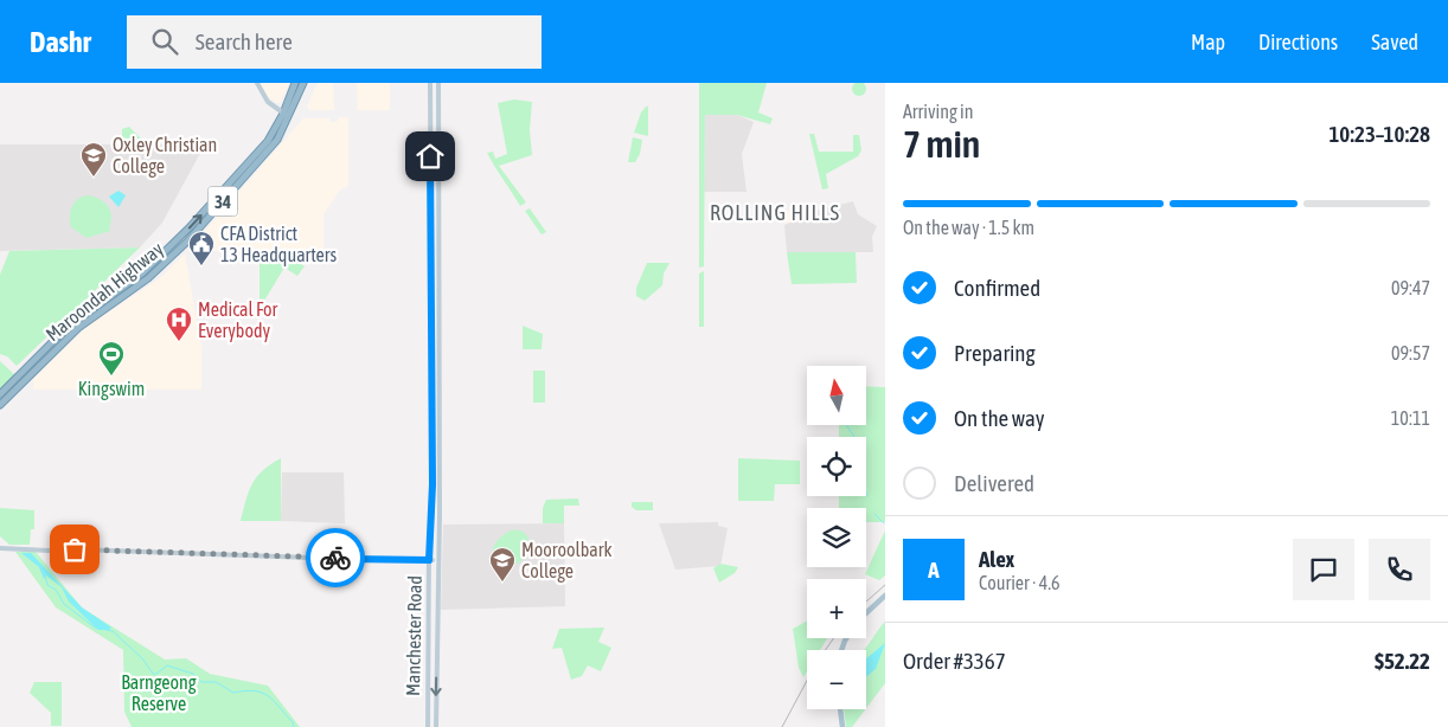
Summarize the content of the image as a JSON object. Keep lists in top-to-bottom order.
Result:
{
  "streets": {
    "highway": ["34", "Maroondah Highway"],
    "main road": ["Manchester Road"]
  },
  "districts": ["ROLLING HILLS"],
  "parks": ["Barngeong Reserve"],
  "places": {
    "school or university": ["Oxley Christian College", "Mooroolbark College"],
    "public building": ["CFA District 13 Headquarters"],
    "hospital": ["Medical For Everybody"],
    "sports": ["Kingswim"]
  },
  "north": "top",
  "page": {
    "header": "Dashr",
    "search": "Search here",
    "nav": ["Map", "Directions", "Saved"],
    "heading": ["7 min", "Arriving in", "10:23–10:28"],
    "panel": [
      "Alex",
      "Courier · 4.6",
      "Order #3367",
      "$52.22"
    ],
    "bar": "On the way · 1.5 km",
    "list": [
      ["Confirmed", "09:47"],
      ["Preparing", "09:57"],
      ["On the way", "10:11"],
      "Delivered"
    ],
    "map_buttons": ["+", "−"],
    "round": "A"
  }
}
